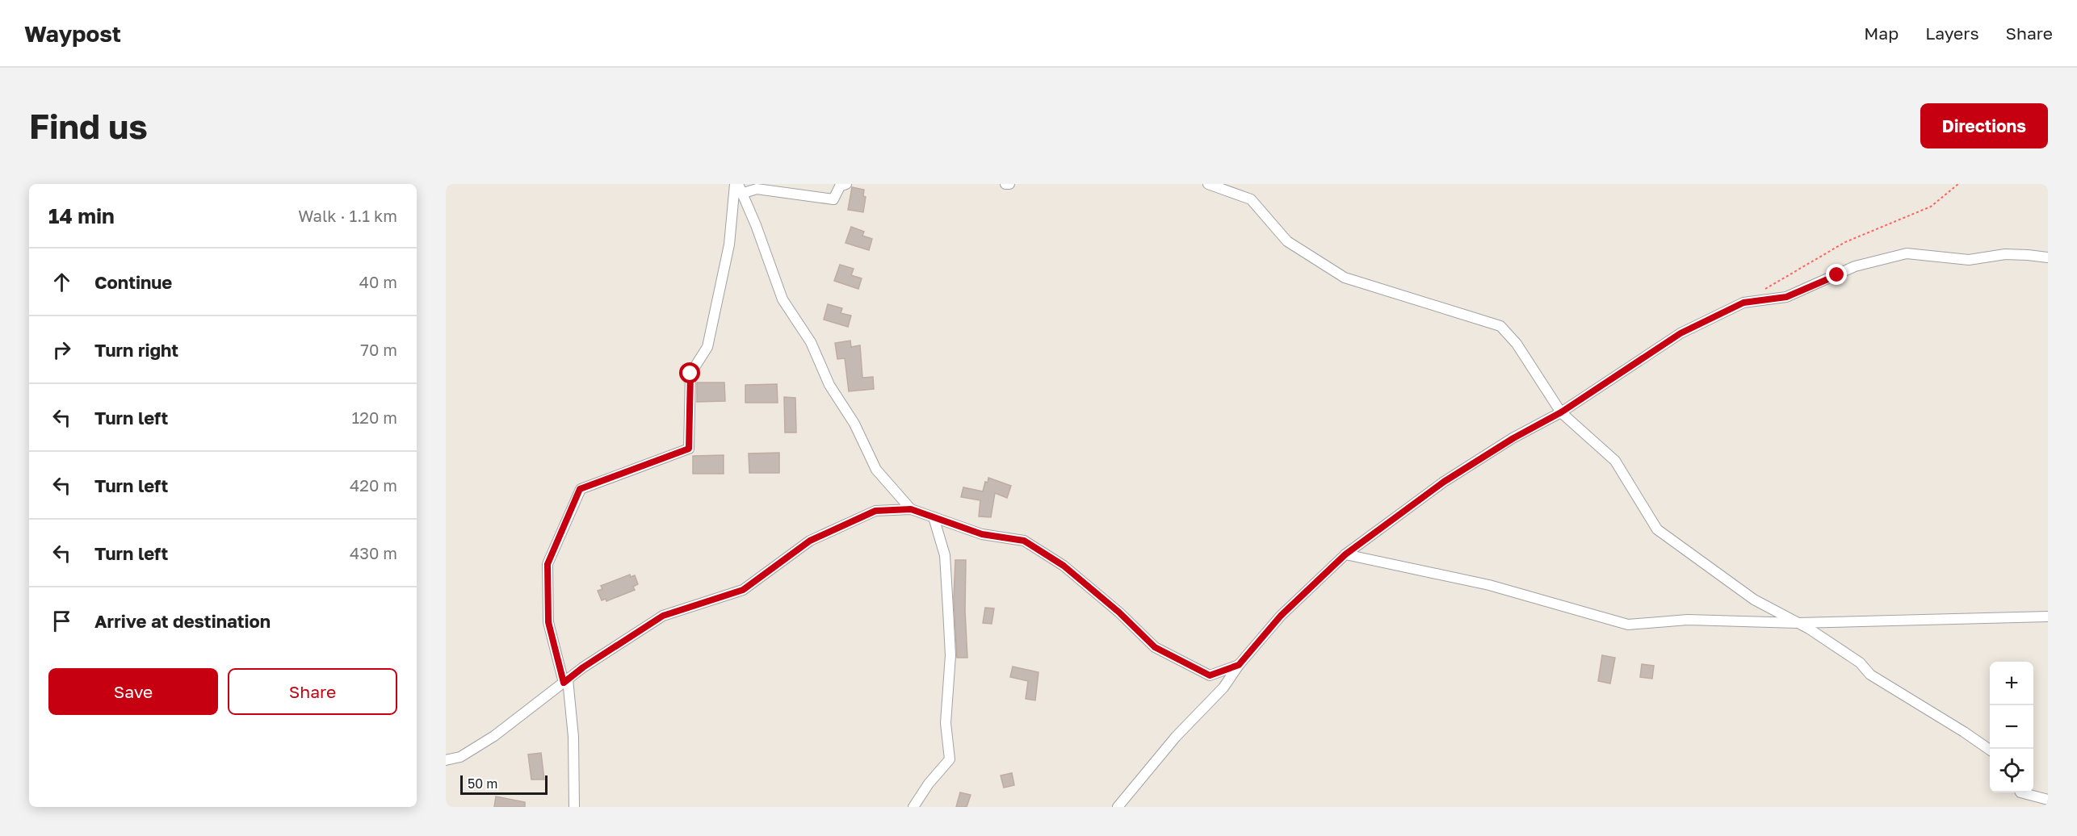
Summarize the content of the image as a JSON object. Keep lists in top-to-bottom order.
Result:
{
  "scale_bar": "50 m",
  "page": {
    "header": "Waypost",
    "nav": ["Map", "Layers", "Share"],
    "buttons": [
      "Directions",
      ["Save", "Share"]
    ],
    "title": "Find us",
    "heading": ["14 min", "Walk · 1.1 km"],
    "list": [
      ["Continue", "40 m"],
      ["Turn right", "70 m"],
      ["Turn left", "120 m"],
      ["Turn left", "420 m"],
      ["Turn left", "430 m"],
      "Arrive at destination"
    ],
    "map_buttons": ["+", "−"],
    "scale": "50 m"
  }
}
